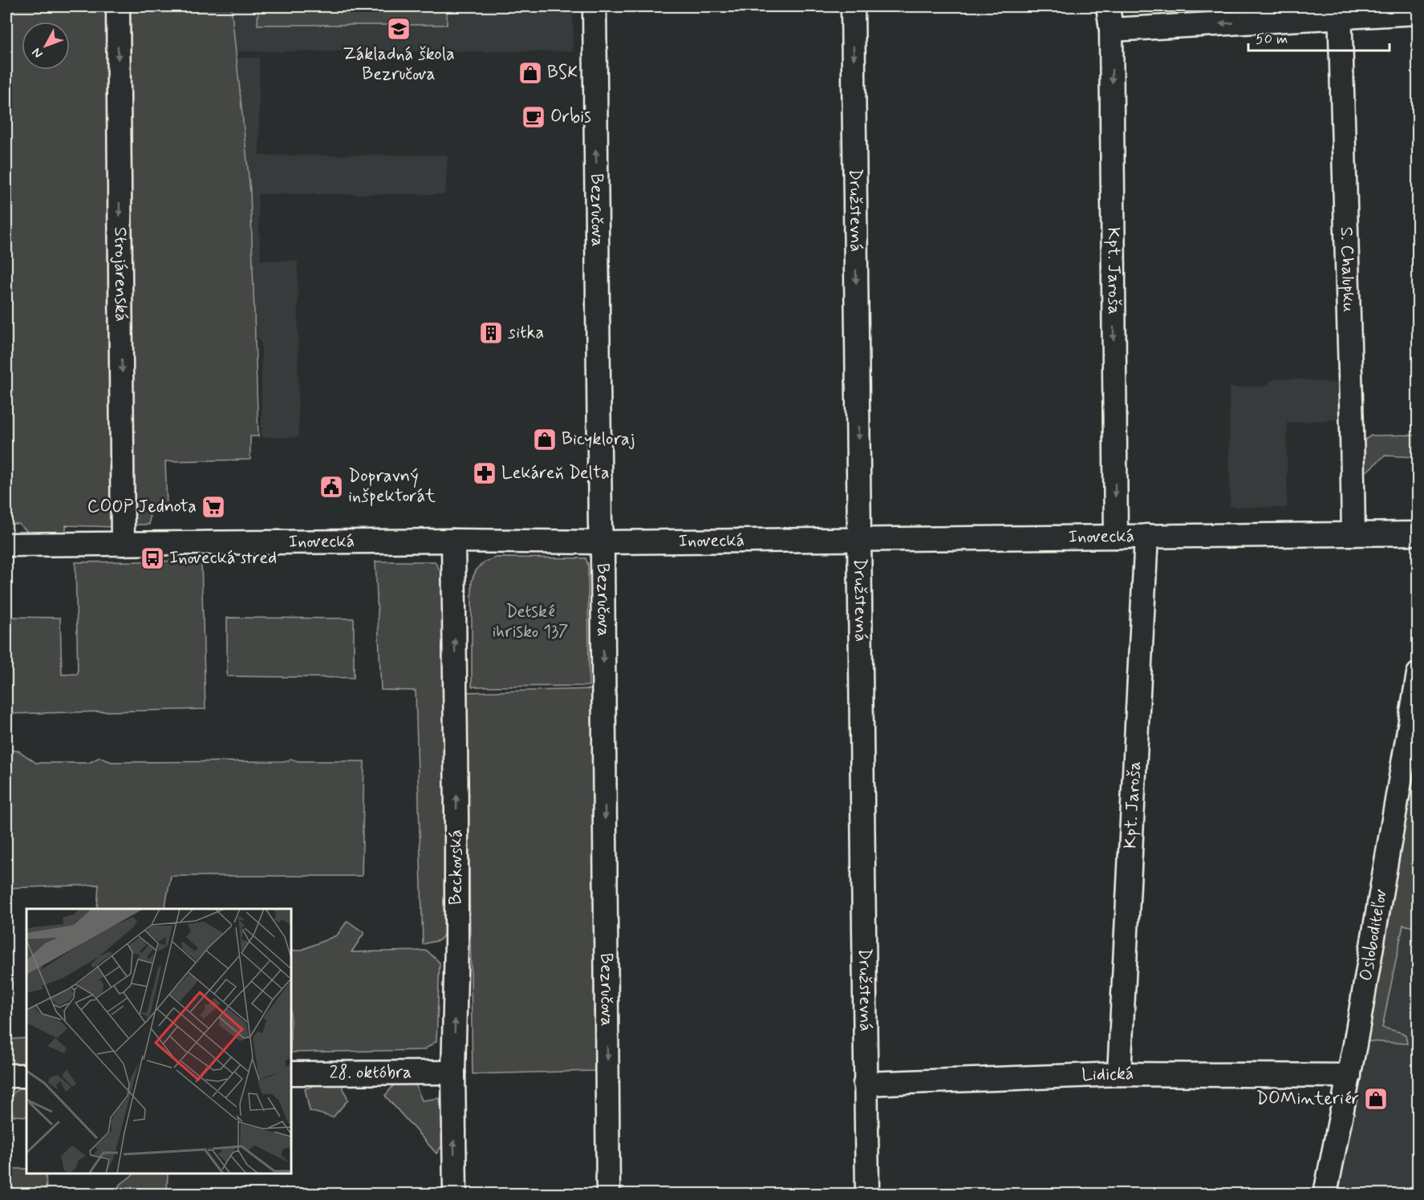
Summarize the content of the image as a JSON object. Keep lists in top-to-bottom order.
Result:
{
  "streets": {
    "street": [
      "Bezručova",
      "Družstevná",
      "S. Chalupku",
      "Kpt. Jaroša",
      "Strojárenská",
      "Inovecká",
      "Beckovská",
      "Osloboditeľov",
      "28. októbra",
      "Lidická"
    ]
  },
  "crossings": [
    ["Bezručova", "Inovecká"],
    ["Družstevná", "Inovecká"],
    ["Družstevná", "Lidická"],
    ["S. Chalupku", "Inovecká"],
    ["Kpt. Jaroša", "Inovecká"],
    ["Kpt. Jaroša", "Lidická"],
    ["Strojárenská", "Inovecká"],
    ["Inovecká", "Beckovská"],
    ["Beckovská", "28. októbra"],
    ["Osloboditeľov", "Lidická"]
  ],
  "one_way": [
    "Družstevná",
    "Kpt. Jaroša",
    "Strojárenská",
    "Beckovská"
  ],
  "parks": ["Detské ihrisko 137"],
  "places": {
    "school or university": ["Základná škola Bezručova"],
    "shop": ["BSK", "Bicykloraj", "DOMinteriér"],
    "cafe": ["Orbis"],
    "building": ["sitka"],
    "pharmacy": ["Lekáreň Delta"],
    "public building": ["Dopravný inšpektorát"],
    "supermarket": ["COOP Jednota"],
    "bus stop": ["Inovecká stred"]
  },
  "scale_bar": "50 m",
  "north": "bottom left"
}
